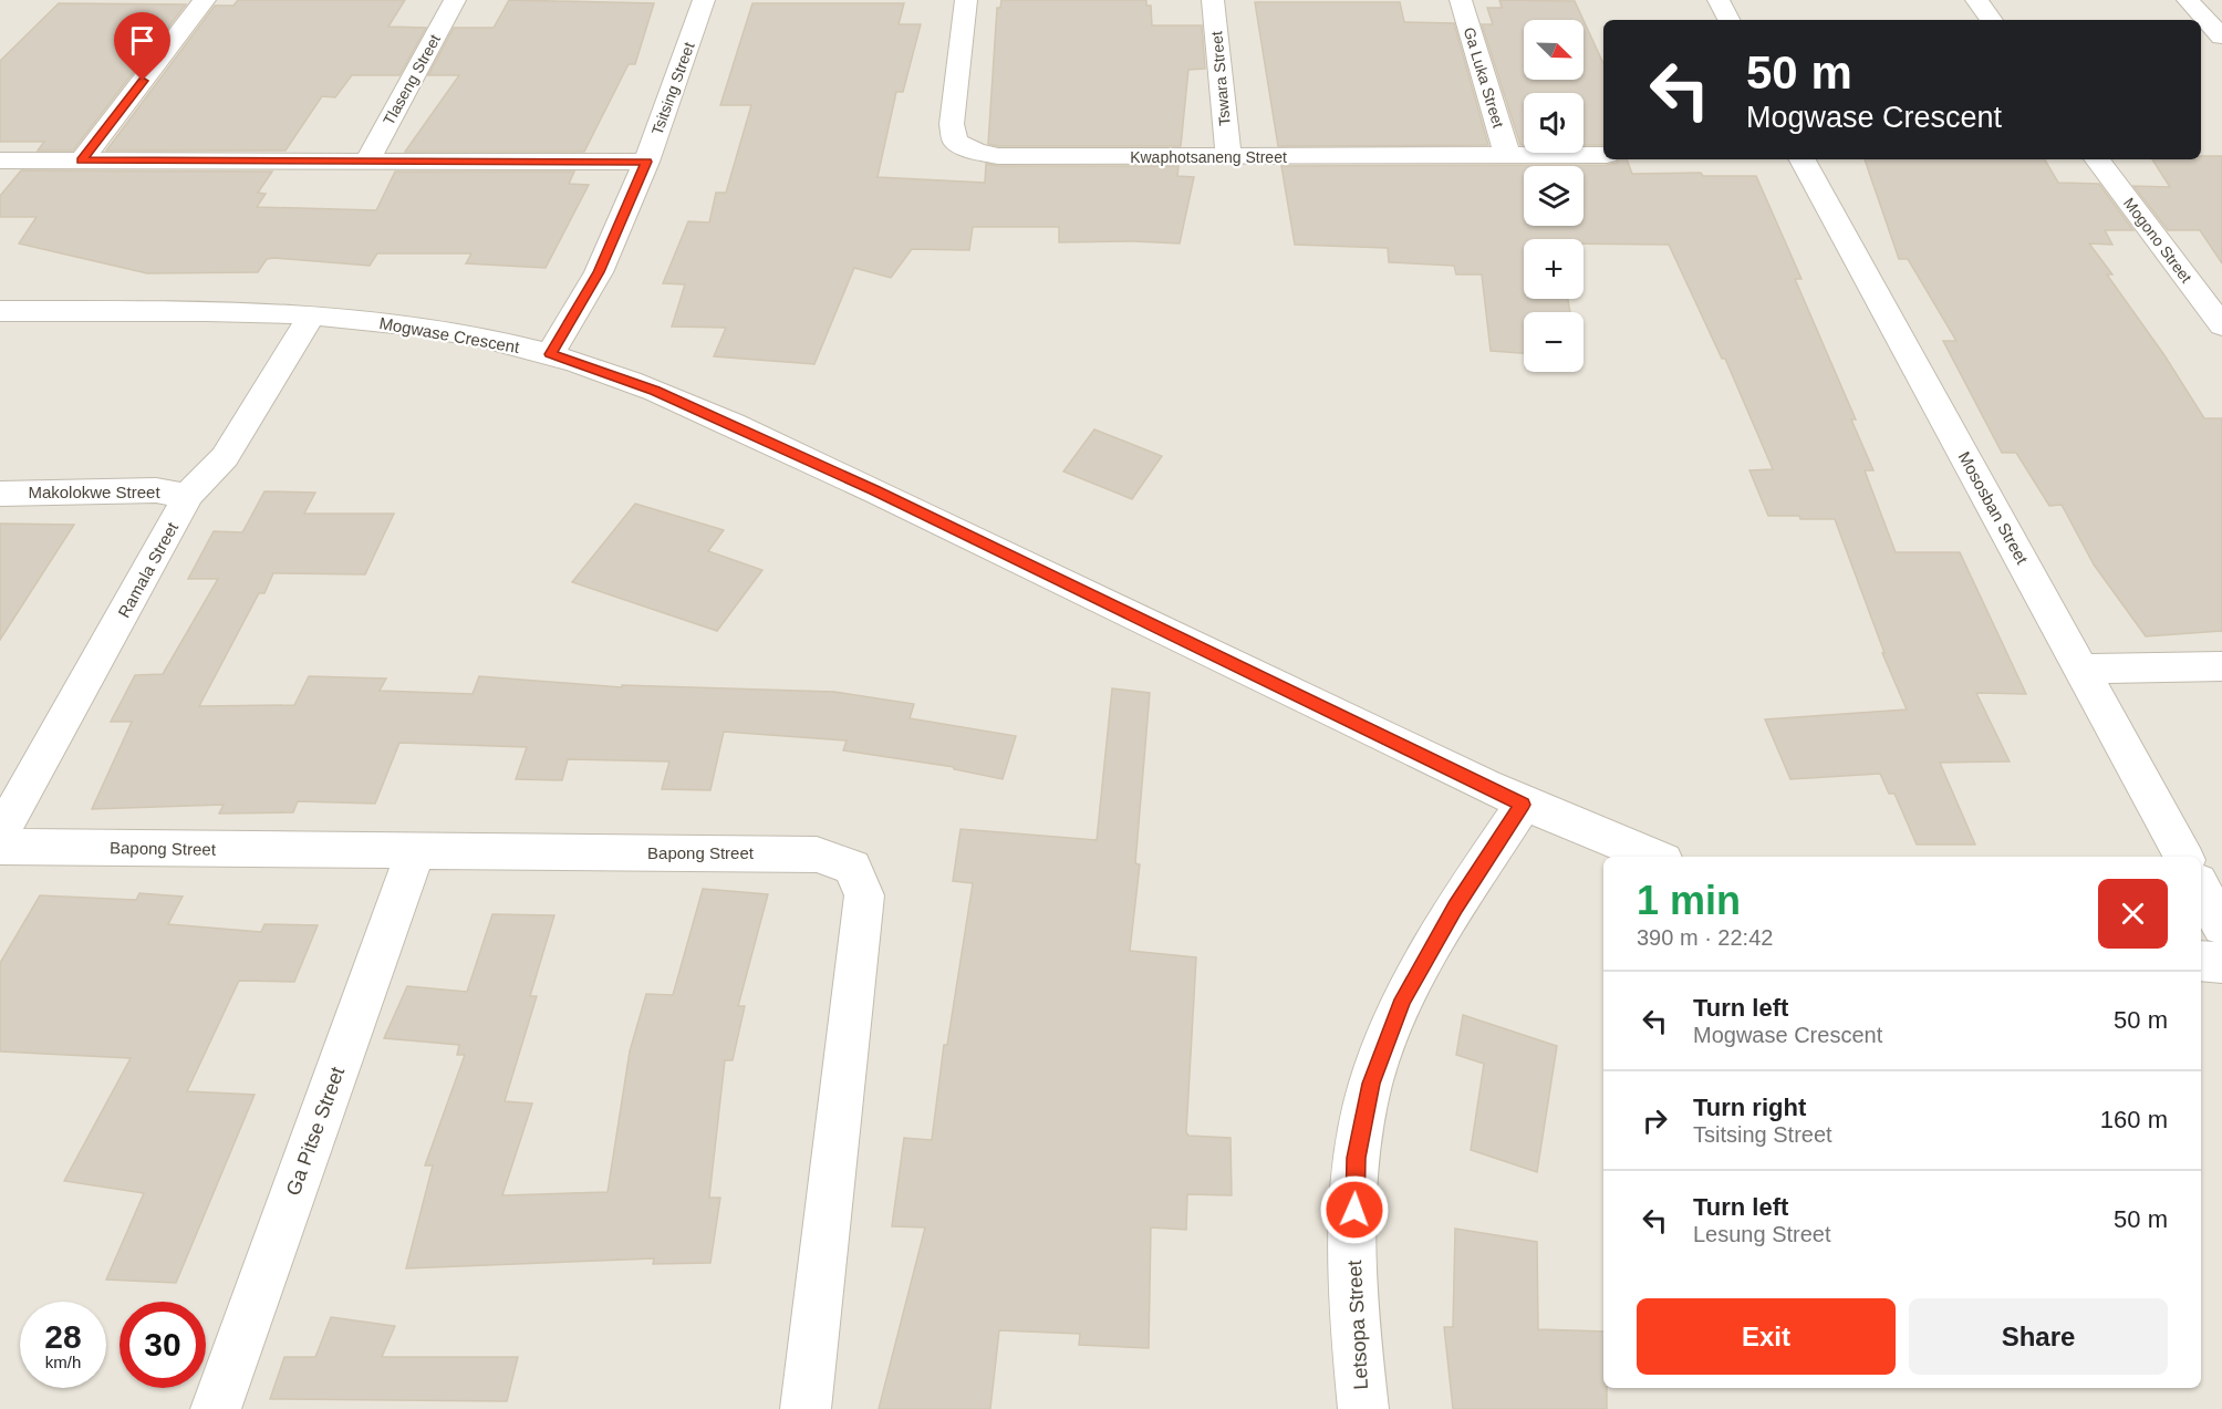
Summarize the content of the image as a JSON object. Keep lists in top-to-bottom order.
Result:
{
  "streets": {
    "street": [
      "Ga Luka Street",
      "Tswara Street",
      "Tlaseng Street",
      "Tsitsing Street",
      "Kwaphotsaneng Street",
      "Mogono Street",
      "Mogwase Crescent",
      "Makolokwe Street",
      "Mososban Street",
      "Ramala Street",
      "Bapong Street",
      "Ga Pitse Street",
      "Letsopa Street"
    ]
  },
  "crossings": [
    ["Ga Luka Street", "Kwaphotsaneng Street"],
    ["Tswara Street", "Kwaphotsaneng Street"],
    ["Tsitsing Street", "Mogwase Crescent"],
    ["Mogwase Crescent", "Ramala Street"],
    ["Mogwase Crescent", "Letsopa Street"],
    ["Makolokwe Street", "Ramala Street"],
    ["Bapong Street", "Ga Pitse Street"]
  ],
  "north": "bottom right",
  "page": {
    "map_buttons": ["+", "−"],
    "turn": ["50 m", "Mogwase Crescent"],
    "heading": ["1 min", "390 m · 22:42"],
    "list": [
      {
        "name": "Turn left",
        "note": "Mogwase Crescent",
        "value": "50 m"
      },
      {
        "name": "Turn right",
        "note": "Tsitsing Street",
        "value": "160 m"
      },
      {
        "name": "Turn left",
        "note": "Lesung Street",
        "value": "50 m"
      }
    ],
    "buttons": ["Exit", "Share"],
    "speed": "28 km/h",
    "limit": "30"
  }
}
